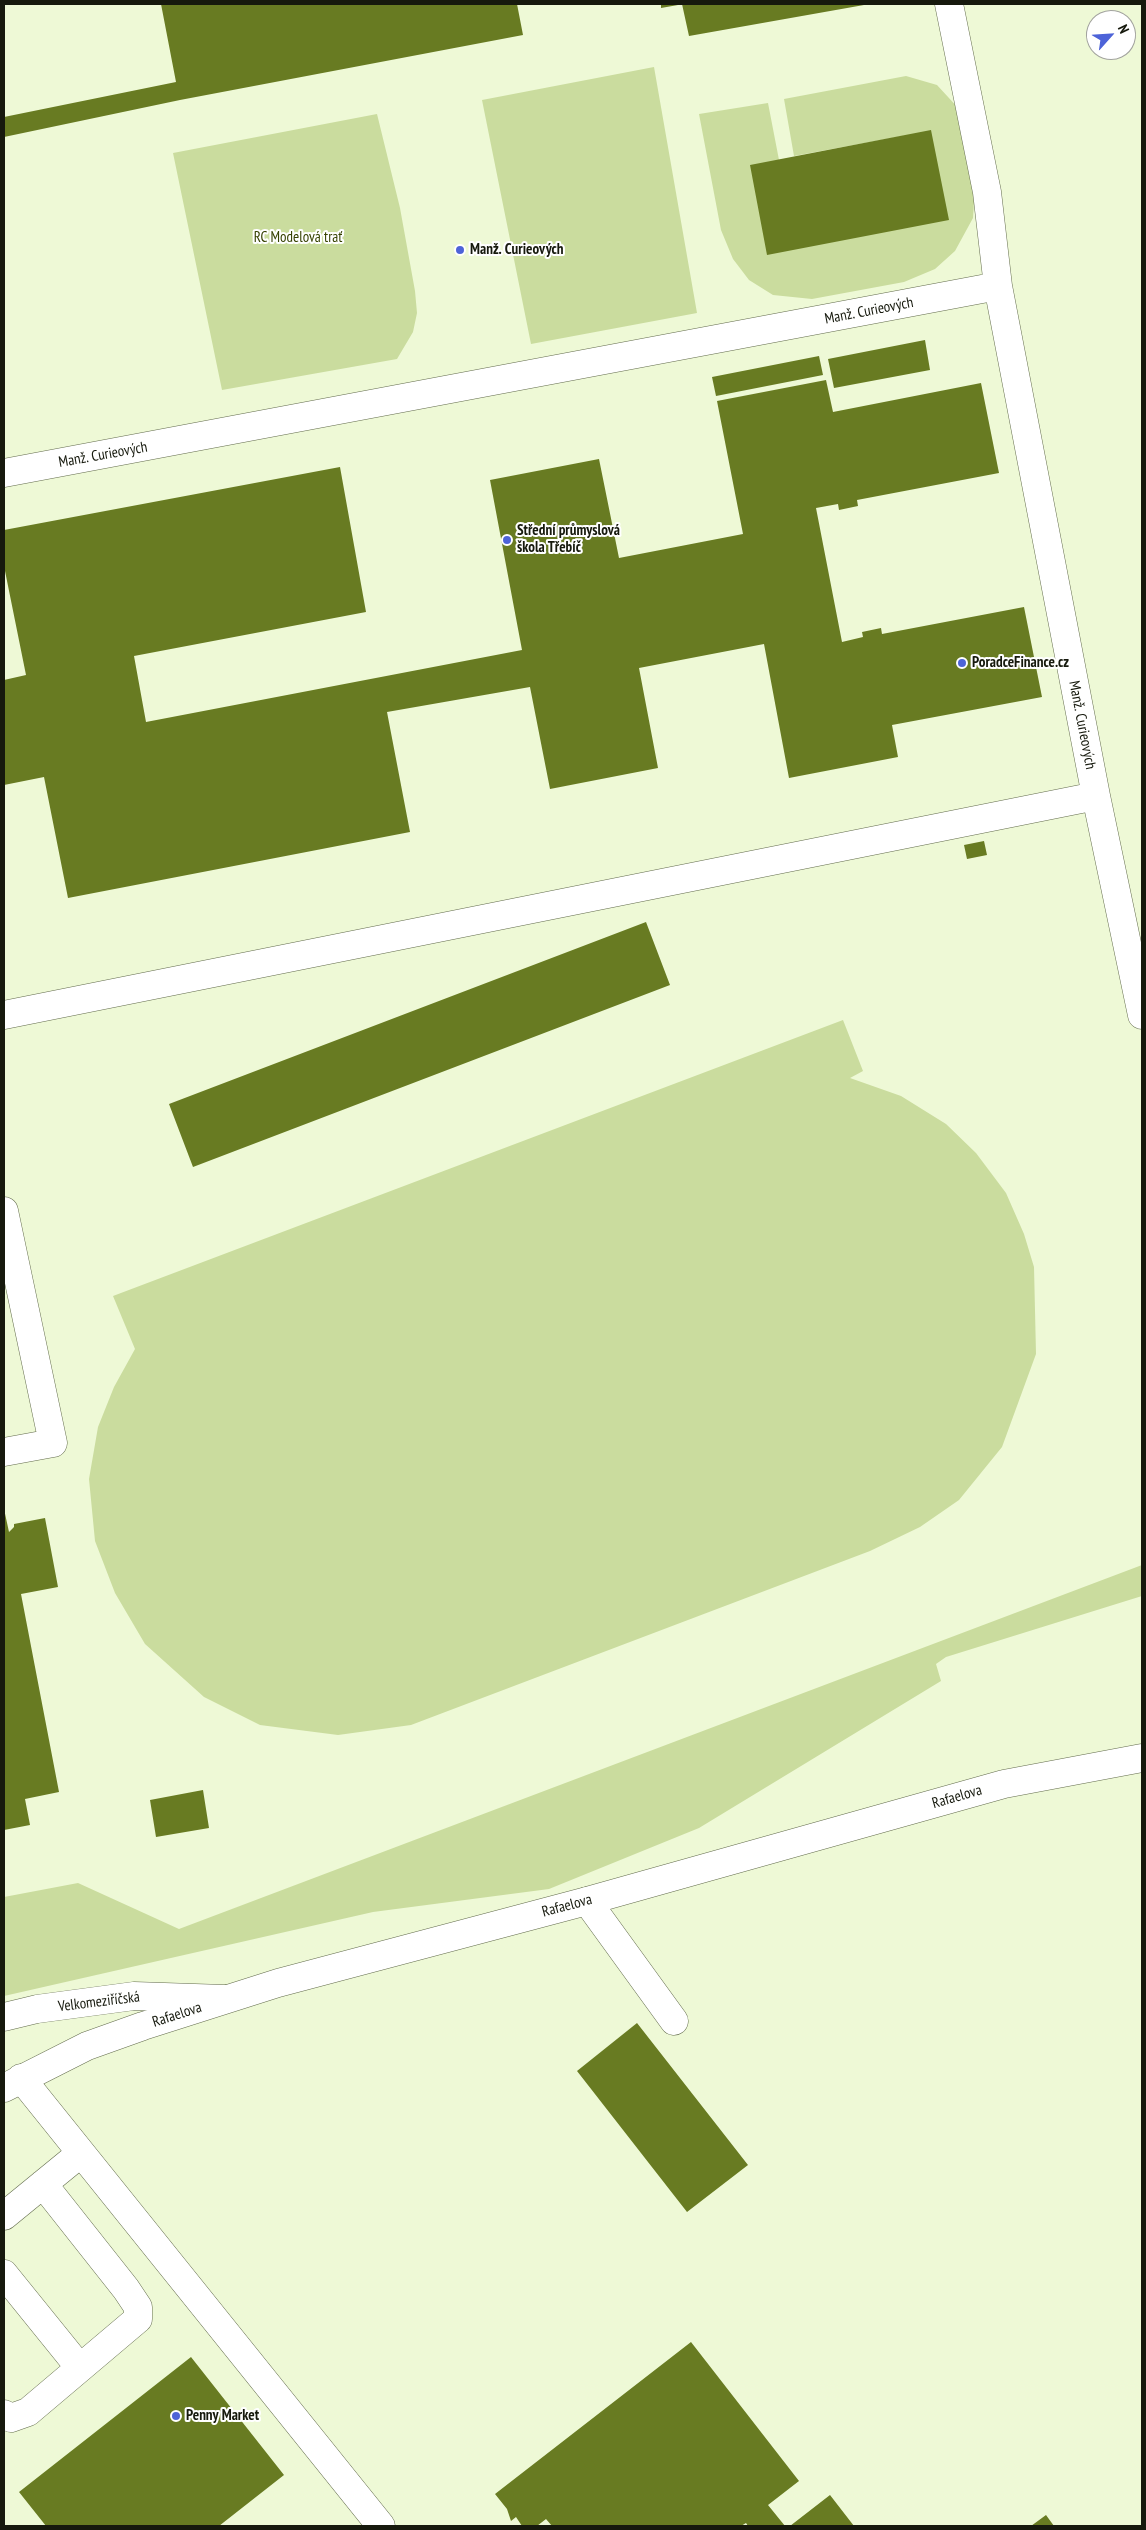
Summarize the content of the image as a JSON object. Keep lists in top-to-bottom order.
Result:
{
  "streets": {
    "street": ["Manž. Curieových", "Rafaelova", "Velkomeziříčská"]
  },
  "crossings": [
    ["Rafaelova", "Velkomeziříčská"]
  ],
  "parks": ["RC Modelová trať"],
  "places": [
    "Manž. Curieových",
    "Střední průmyslová škola Třebíč",
    "PoradceFinance.cz",
    "Penny Market"
  ],
  "north": "top right"
}
